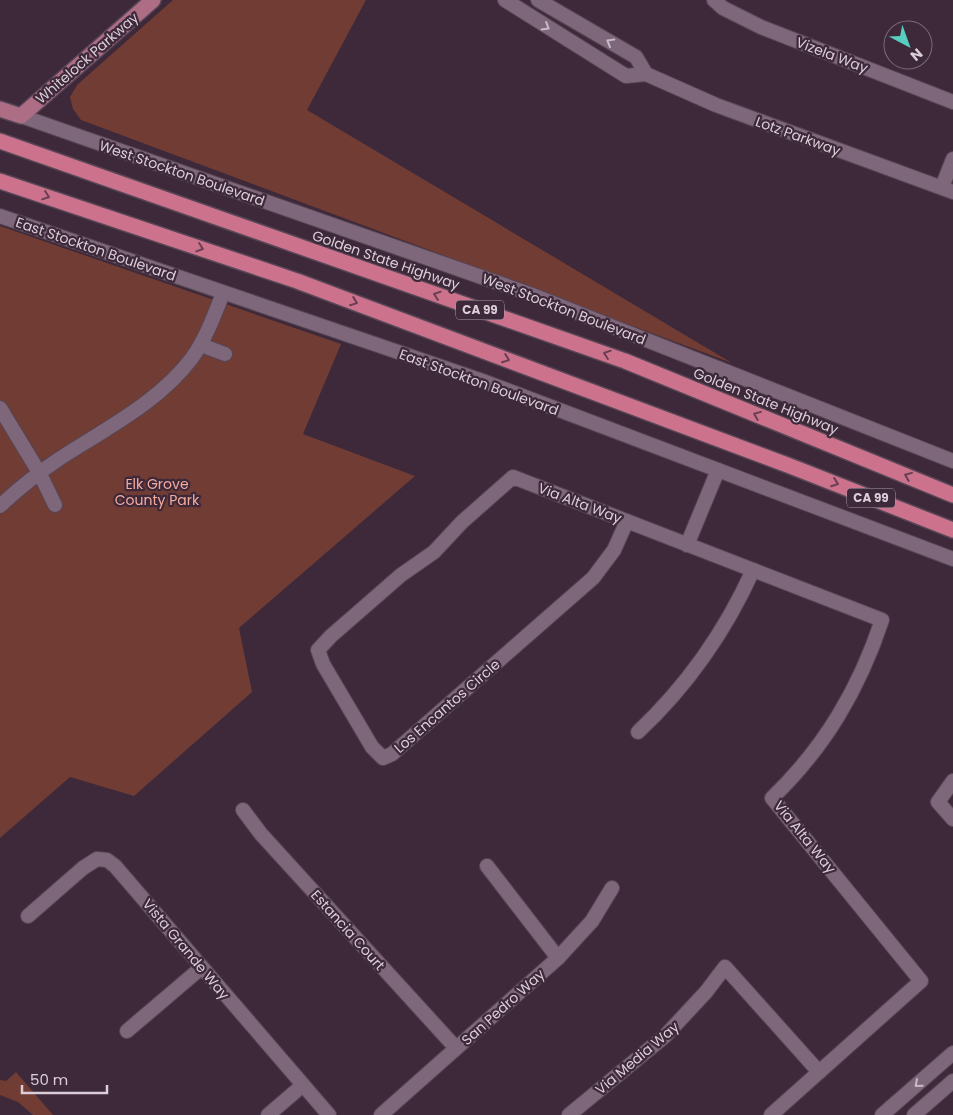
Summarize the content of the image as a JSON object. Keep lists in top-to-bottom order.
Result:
{
  "streets": {
    "highway": ["Golden State Highway", "CA 99"],
    "main road": ["Whitelock Parkway", "West Stockton Boulevard"],
    "street": [
      "Vizela Way",
      "Lotz Parkway",
      "East Stockton Boulevard",
      "Via Alta Way",
      "Los Encantos Circle",
      "Estancia Court",
      "Vista Grande Way",
      "San Pedro Way",
      "Via Media Way"
    ]
  },
  "crossings": [
    ["Whitelock Parkway", "West Stockton Boulevard"],
    ["Via Alta Way", "Los Encantos Circle"],
    ["Via Alta Way", "Via Media Way"],
    ["Estancia Court", "San Pedro Way"]
  ],
  "parks": ["Elk Grove County Park"],
  "scale_bar": "50 m",
  "north": "bottom right"
}
